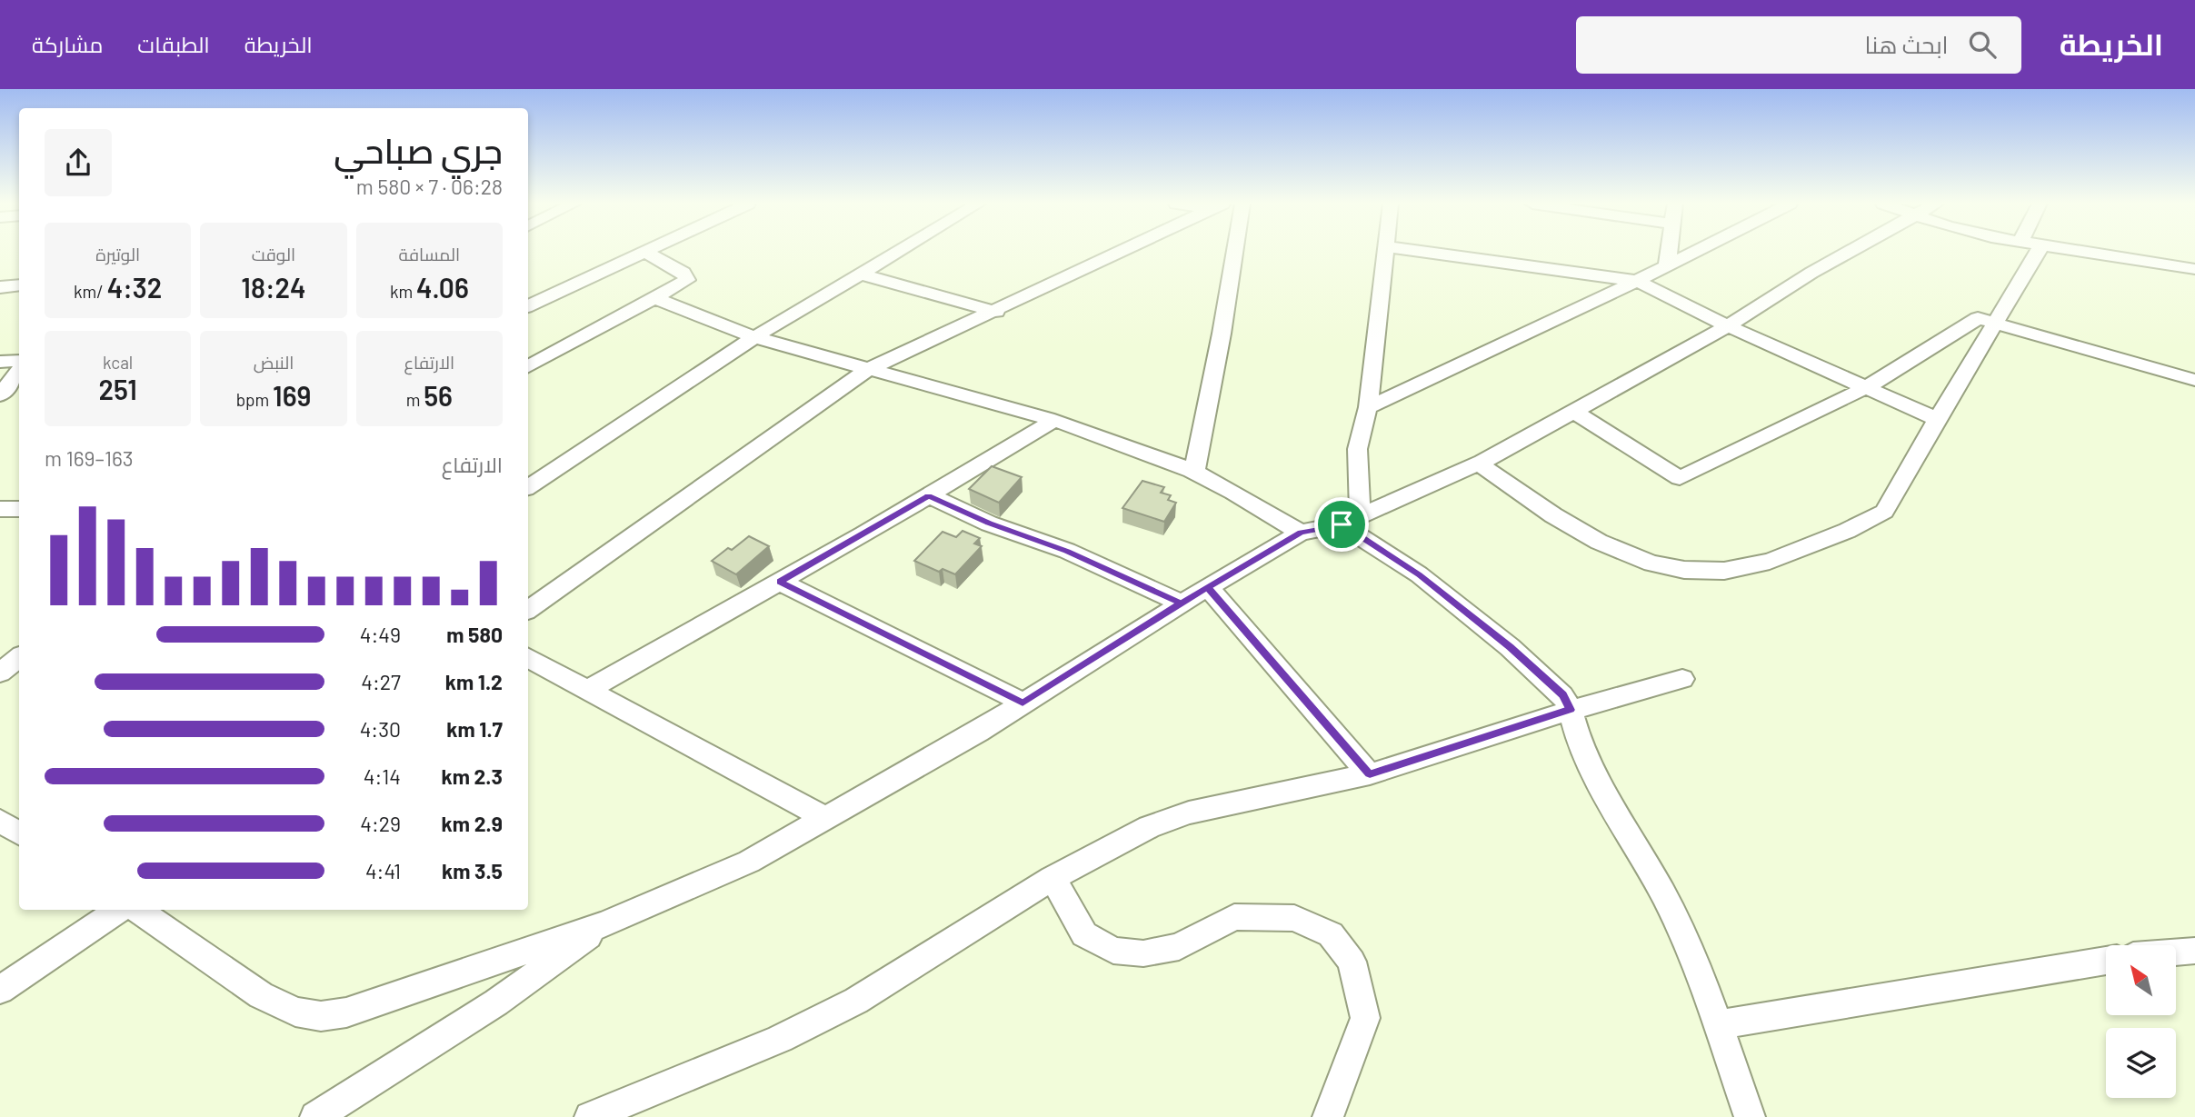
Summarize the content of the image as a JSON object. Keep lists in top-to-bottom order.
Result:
{
  "north": "top left",
  "page": {
    "header": "الخريطة",
    "search": "ابحث هنا",
    "nav": ["الخريطة", "الطبقات", "مشاركة"],
    "heading": ["جري صباحي", "06:28 · 7 × 580 m"],
    "stats": [
      ["المسافة", "4.06 km"],
      ["الوقت", "18:24"],
      ["الوتيرة", "4:32 /km"],
      ["الارتفاع", "56 m"],
      ["النبض", "169 bpm"],
      ["kcal", "251"]
    ],
    "chart": ["الارتفاع", "163–169 m"],
    "list": [
      {
        "name": "580 m",
        "note": "4:49"
      },
      {
        "name": "1.2 km",
        "note": "4:27"
      },
      {
        "name": "1.7 km",
        "note": "4:30"
      },
      {
        "name": "2.3 km",
        "note": "4:14"
      },
      {
        "name": "2.9 km",
        "note": "4:29"
      },
      {
        "name": "3.5 km",
        "note": "4:41"
      }
    ]
  }
}
